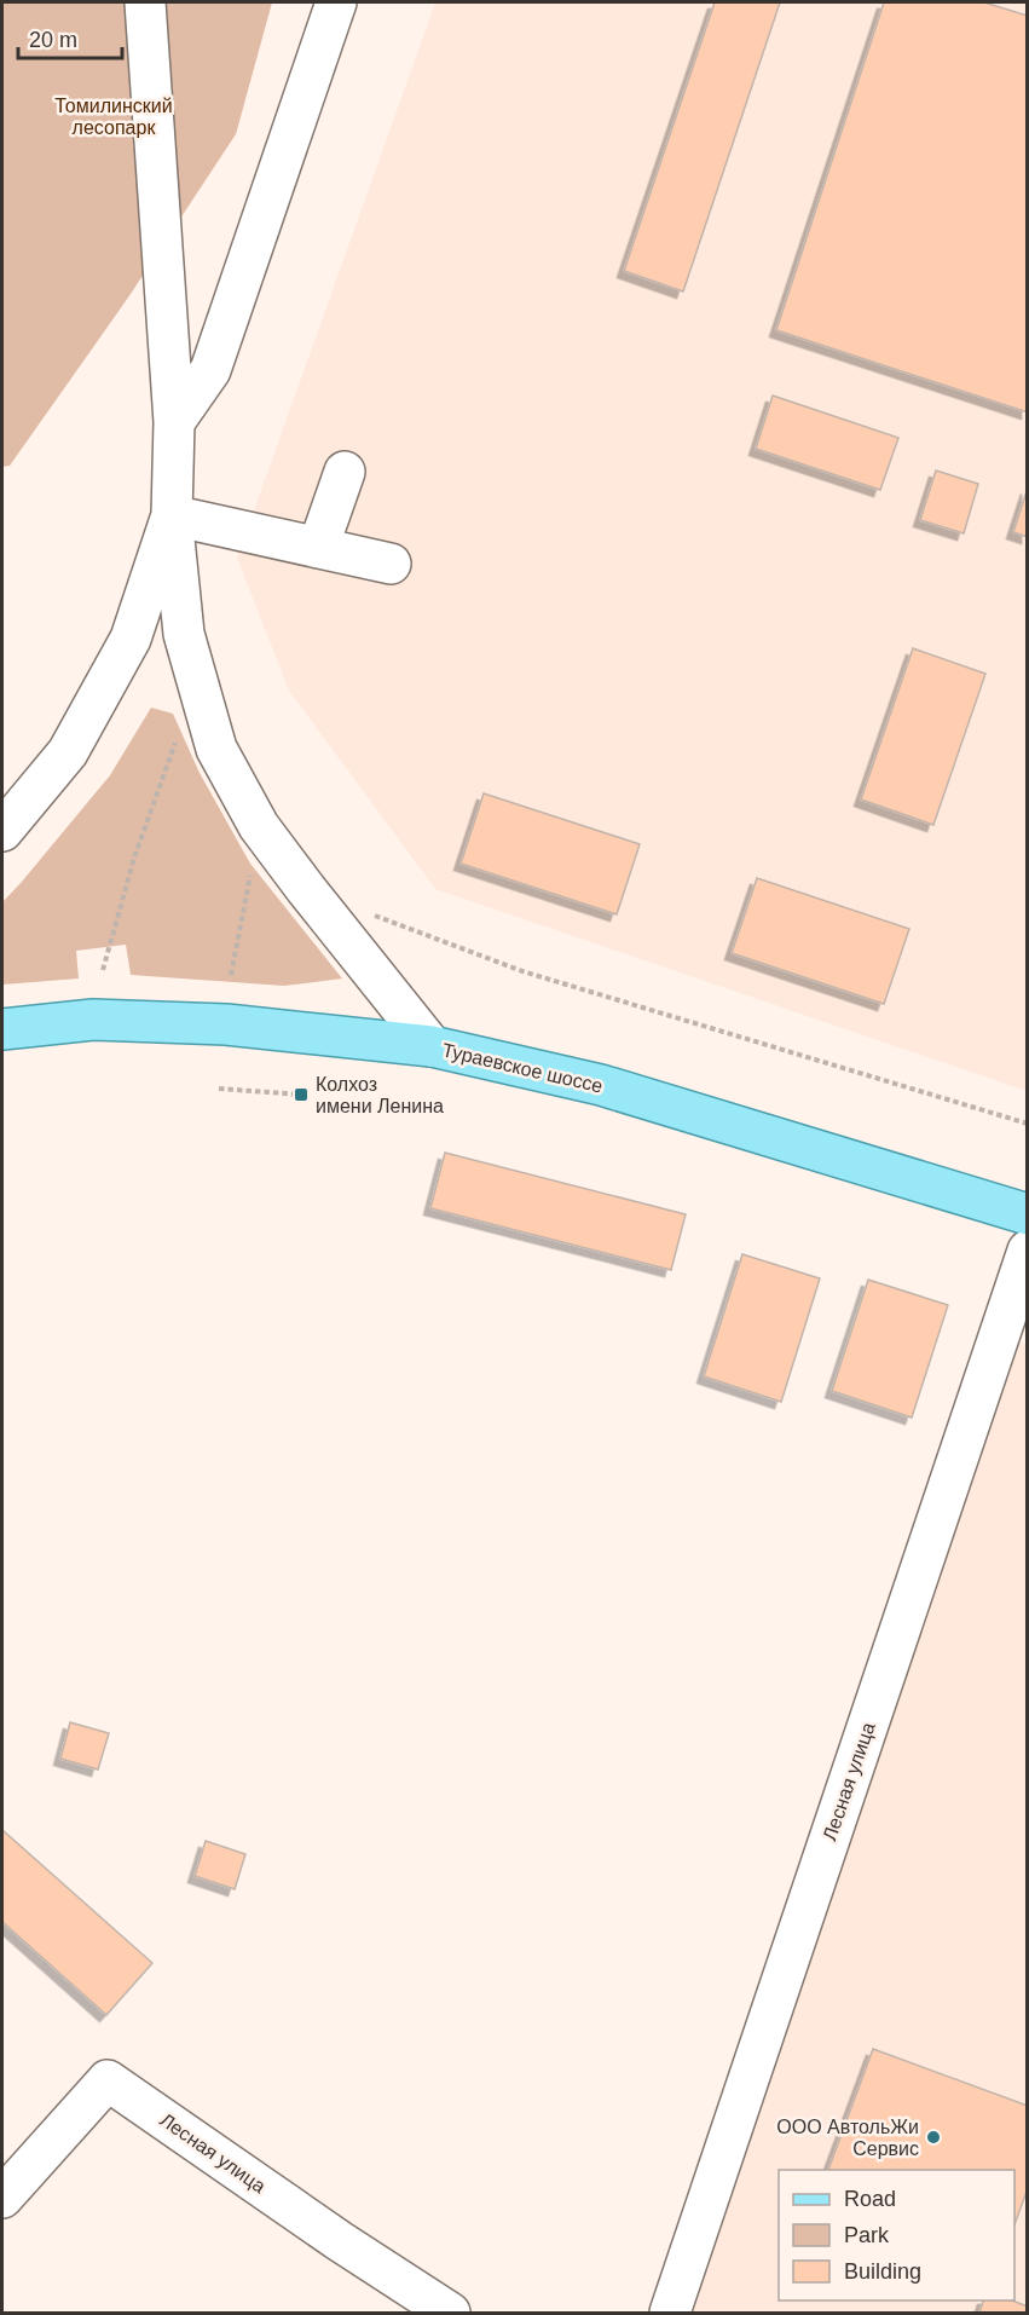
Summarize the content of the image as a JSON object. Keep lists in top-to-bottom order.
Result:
{
  "streets": {
    "main road": ["Тураевское шоссе"],
    "street": ["Лесная улица"]
  },
  "parks": ["Томилинский лесопарк"],
  "places": {
    "transit": ["Колхоз имени Ленина"],
    "other": ["ООО АвтольЖи Сервис"]
  },
  "legend": ["Road", "Park", "Building"],
  "scale_bar": "20 m"
}
